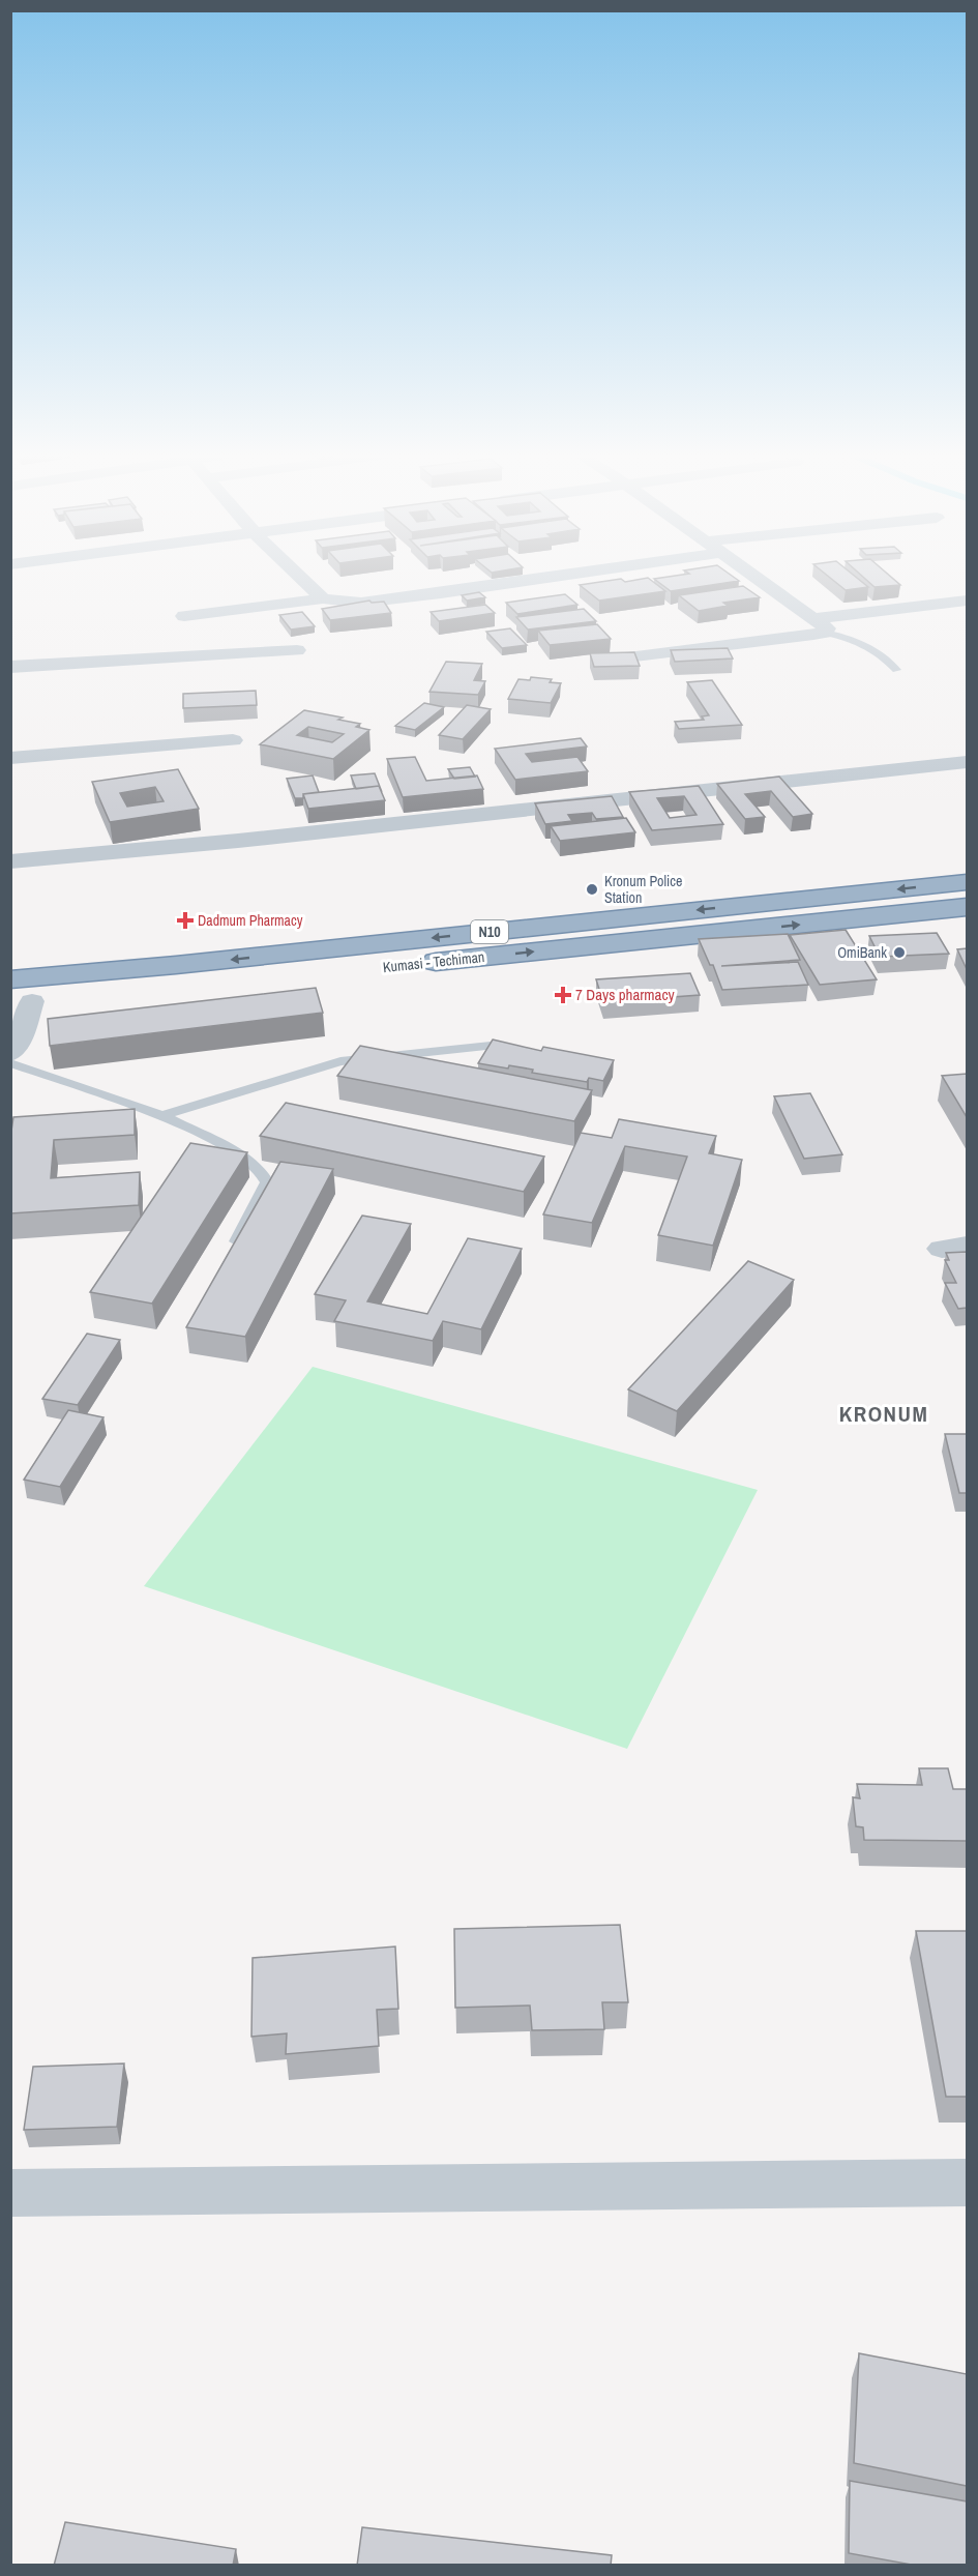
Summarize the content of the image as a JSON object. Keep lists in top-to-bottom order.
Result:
{
  "streets": {
    "highway": ["N10", "Kumasi - Techiman"]
  },
  "districts": ["KRONUM"],
  "places": {
    "other": ["Kronum Police Station", "OmiBank"],
    "health": ["Dadmum Pharmacy", "7 Days pharmacy"]
  }
}
